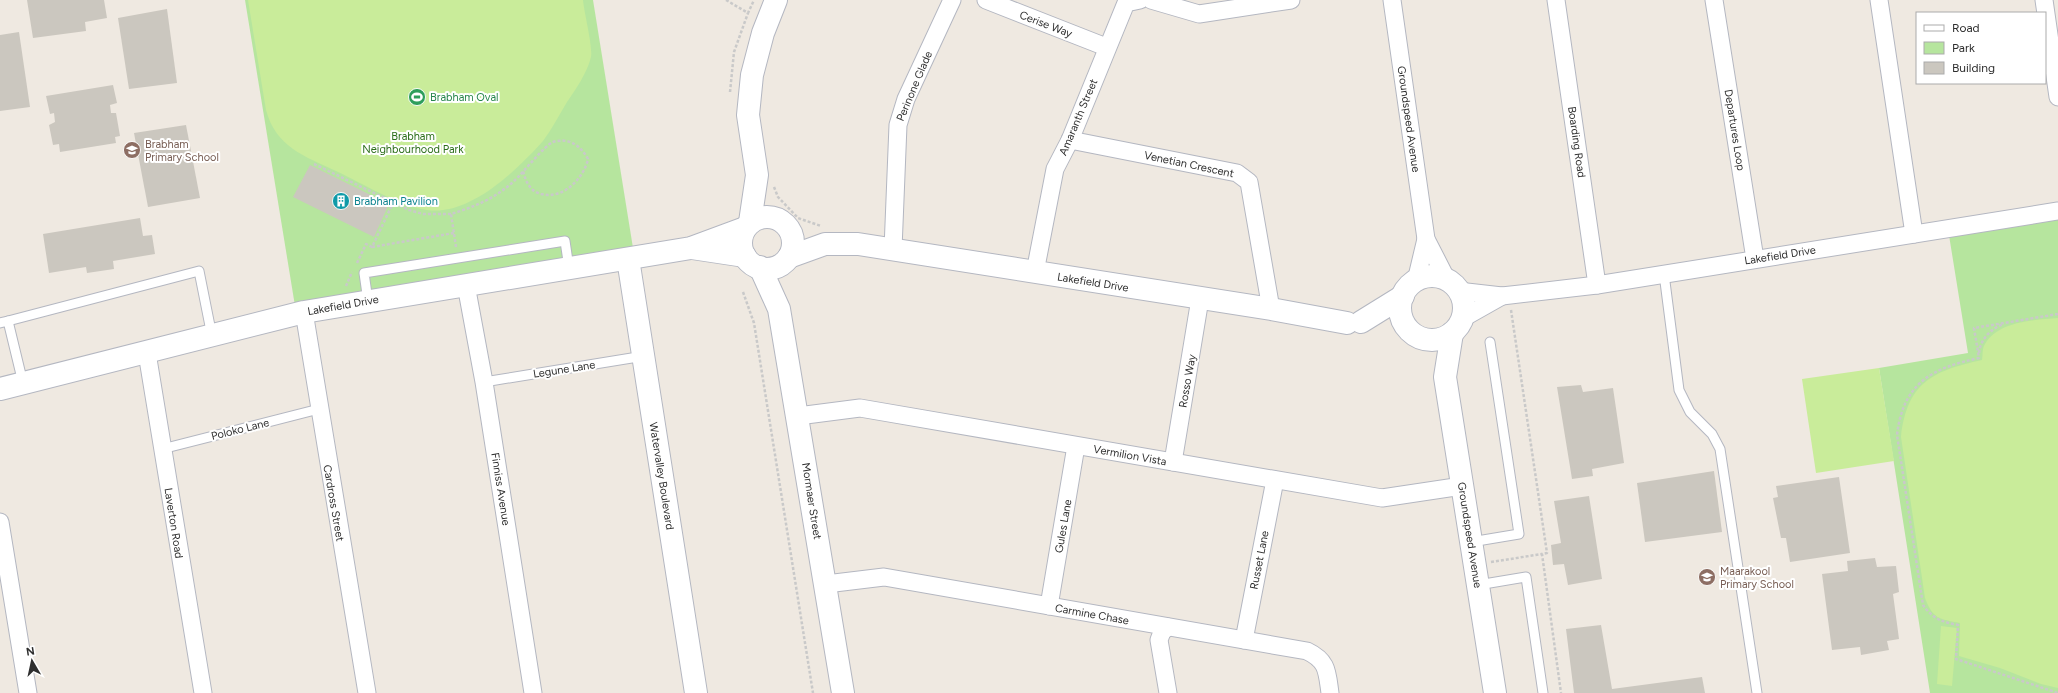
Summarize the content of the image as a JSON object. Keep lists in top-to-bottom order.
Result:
{
  "streets": {
    "street": [
      "Cerise Way",
      "Perinone Glade",
      "Amaranth Street",
      "Groundspeed Avenue",
      "Departures Loop",
      "Boarding Road",
      "Venetian Crescent",
      "Lakefield Drive",
      "Rosso Way",
      "Vermilion Vista",
      "Watervalley Boulevard",
      "Finniss Avenue",
      "Mormaer Street",
      "Cardross Street",
      "Laverton Road",
      "Gules Lane",
      "Russet Lane",
      "Carmine Chase"
    ],
    "lane": ["Legune Lane", "Poloko Lane"]
  },
  "crossings": [
    ["Cerise Way", "Amaranth Street"],
    ["Perinone Glade", "Lakefield Drive"],
    ["Amaranth Street", "Venetian Crescent"],
    ["Amaranth Street", "Lakefield Drive"],
    ["Groundspeed Avenue", "Lakefield Drive"],
    ["Groundspeed Avenue", "Vermilion Vista"],
    ["Departures Loop", "Lakefield Drive"],
    ["Boarding Road", "Lakefield Drive"],
    ["Venetian Crescent", "Lakefield Drive"],
    ["Lakefield Drive", "Rosso Way"],
    ["Lakefield Drive", "Watervalley Boulevard"],
    ["Lakefield Drive", "Finniss Avenue"],
    ["Lakefield Drive", "Mormaer Street"],
    ["Lakefield Drive", "Cardross Street"],
    ["Lakefield Drive", "Laverton Road"],
    ["Legune Lane", "Watervalley Boulevard"],
    ["Legune Lane", "Finniss Avenue"],
    ["Rosso Way", "Vermilion Vista"],
    ["Poloko Lane", "Cardross Street"],
    ["Poloko Lane", "Laverton Road"],
    ["Vermilion Vista", "Mormaer Street"],
    ["Vermilion Vista", "Gules Lane"],
    ["Vermilion Vista", "Russet Lane"],
    ["Mormaer Street", "Carmine Chase"],
    ["Gules Lane", "Carmine Chase"],
    ["Russet Lane", "Carmine Chase"]
  ],
  "parks": ["Brabham Neighbourhood Park"],
  "places": {
    "sports": ["Brabham Oval"],
    "school or university": ["Brabham Primary School", "Maarakool Primary School"],
    "building": ["Brabham Pavilion"]
  },
  "legend": ["Road", "Park", "Building"],
  "north": "top"
}
